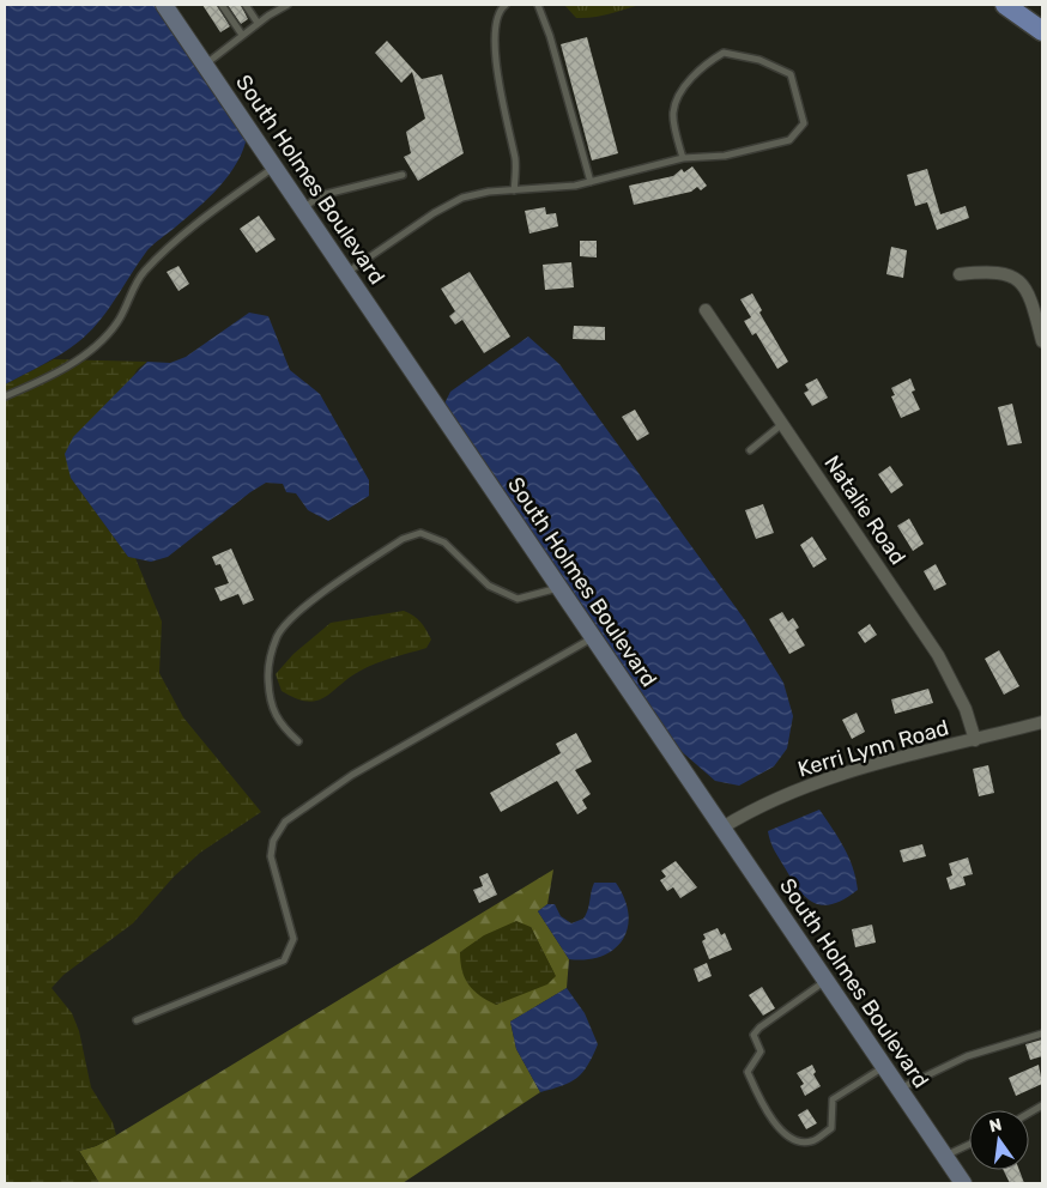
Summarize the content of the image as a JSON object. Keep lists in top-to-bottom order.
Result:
{
  "streets": {
    "main road": ["South Holmes Boulevard"],
    "street": ["Natalie Road", "Kerri Lynn Road"]
  },
  "crossings": [
    ["South Holmes Boulevard", "Kerri Lynn Road"],
    ["Natalie Road", "Kerri Lynn Road"]
  ],
  "north": "top"
}
